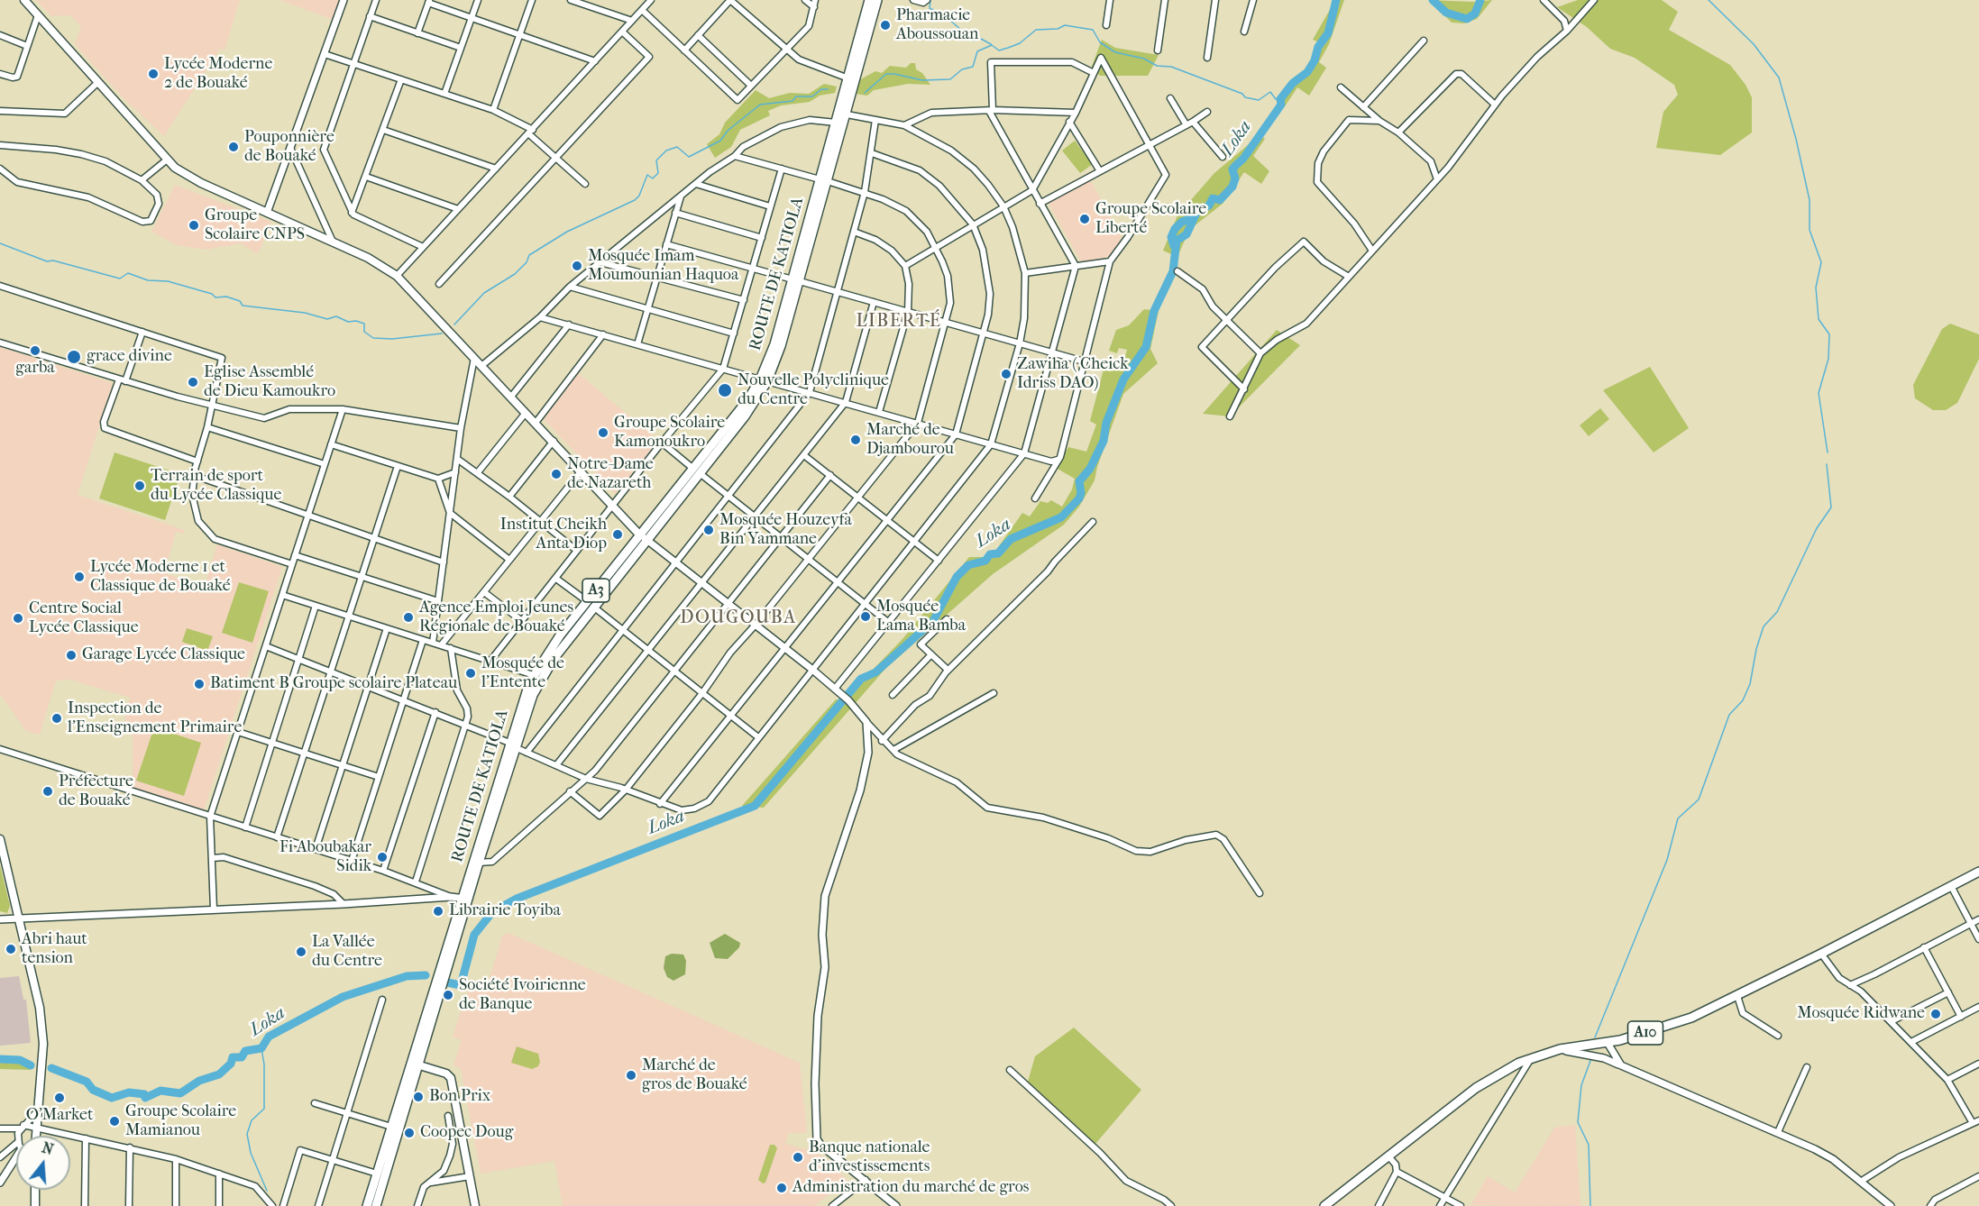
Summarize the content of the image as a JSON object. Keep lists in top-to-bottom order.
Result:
{
  "streets": {
    "main road": ["ROUTE DE KATIOLA", "A3", "A10"]
  },
  "districts": ["LIBERTÉ", "DOUGOUBA"],
  "water": ["Loka"],
  "places": [
    "Pharmacie Aboussouan",
    "Lycée Moderne 2 de Bouaké",
    "Pouponnière de Bouaké",
    "Groupe Scolaire Liberté",
    "Groupe Scolaire CNPS",
    "Mosquée Imam Moumounian Haquoa",
    "garba",
    "grace divine",
    "Zawiha ( Cheick Idriss DAO)",
    "Eglise Assemblé de Dieu Kamoukro",
    "Nouvelle Polyclinique du Centre",
    "Groupe Scolaire Kamonoukro",
    "Marché de Djambourou",
    "Notre-Dame de Nazareth",
    "Terrain de sport du Lycée Classique",
    "Mosquée Houzeyfa Bin Yammane",
    "Institut Cheikh Anta Diop",
    "Lycée Moderne 1 et Classique de Bouaké",
    "Mosquée Lama Bamba",
    "Agence Emploi Jeunes Régionale de Bouaké",
    "Centre Social Lycée Classique",
    "Garage Lycée Classique",
    "Mosquée de l'Entente",
    "Batiment B Groupe scolaire Plateau",
    "Inspection de l'Enseignement Primaire",
    "Préfecture de Bouaké",
    "Fi Aboubakar Sidik",
    "Librairie Toyiba",
    "Abri haut tension",
    "La Vallée du Centre",
    "Société Ivoirienne de Banque",
    "Mosquée Ridwane",
    "Marché de gros de Bouaké",
    "Bon Prix",
    "O'Market",
    "Groupe Scolaire Mamianou",
    "Coopec Doug",
    "Banque nationale d'investissements",
    "Administration du marché de gros"
  ],
  "north": "top"
}
